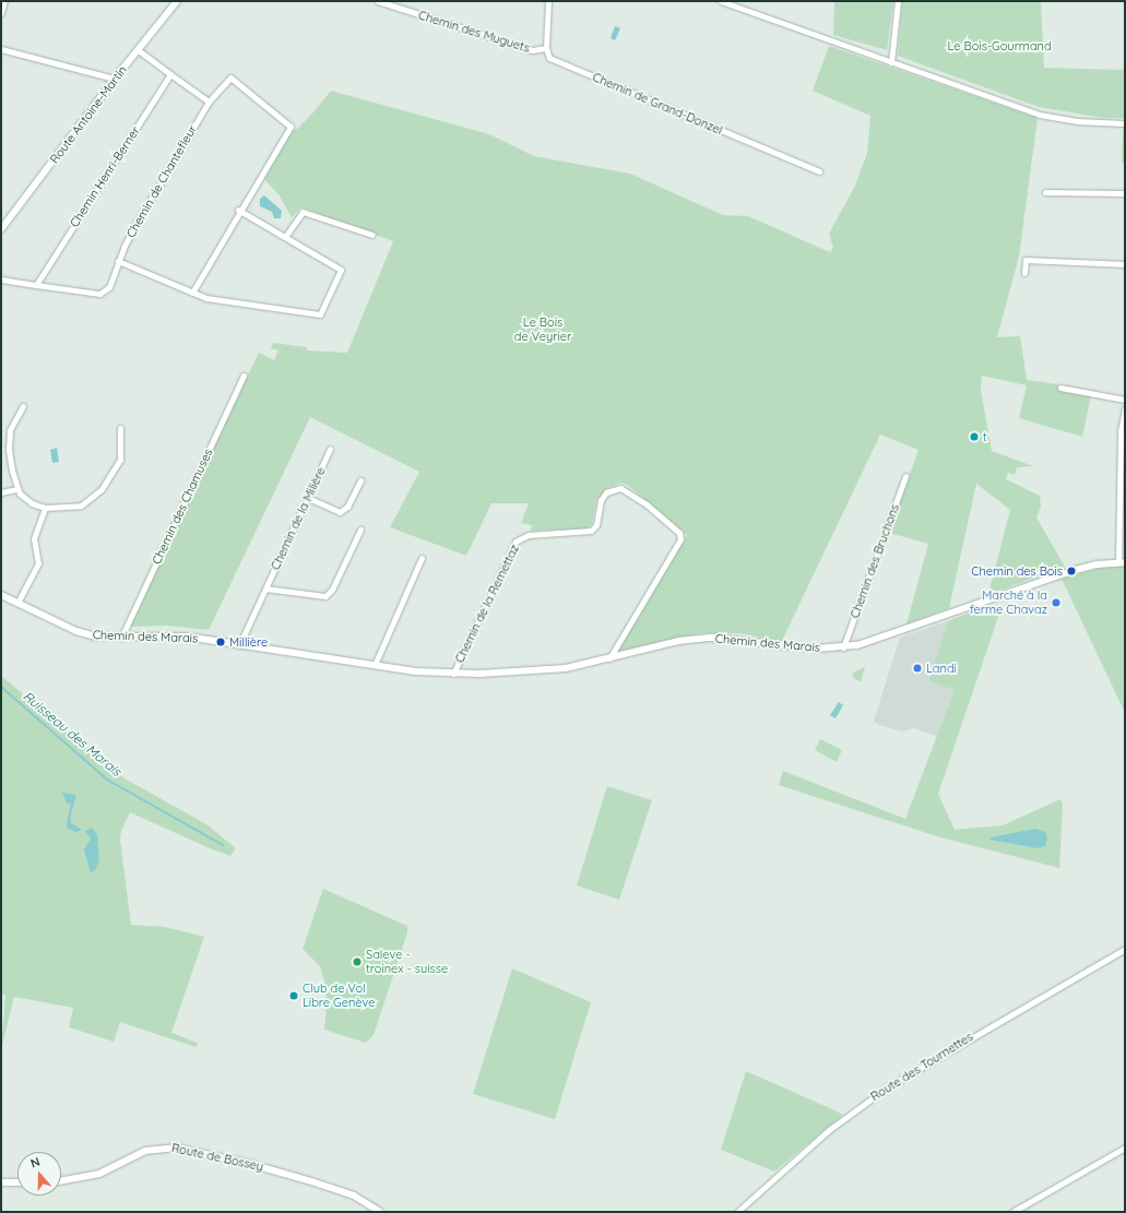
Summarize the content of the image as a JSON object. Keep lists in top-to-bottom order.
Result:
{
  "streets": {
    "street": [
      "Chemin des Muguets",
      "Chemin de Grand-Donzel",
      "Route Antoine-Martin",
      "Chemin Henri-Berner",
      "Chemin de Chantefleur",
      "Chemin des Chamuses",
      "Chemin de la Milière",
      "Chemin des Bruchons",
      "Chemin de la Remettaz",
      "Chemin des Marais",
      "Route des Tournettes",
      "Route de Bossey"
    ]
  },
  "crossings": [
    ["Chemin des Muguets", "Chemin de Grand-Donzel"],
    ["Chemin Henri-Berner", "Chemin de Chantefleur"],
    ["Chemin des Chamuses", "Chemin des Marais"],
    ["Chemin de la Milière", "Chemin des Marais"],
    ["Chemin des Bruchons", "Chemin des Marais"],
    ["Chemin de la Remettaz", "Chemin des Marais"]
  ],
  "water": ["Ruisseau des Marais"],
  "parks": ["Le Bois-Gourmand", "Le Bois de Veyrier"],
  "places": [
    "t",
    "Chemin des Bois",
    "Marché à la ferme Chavaz",
    "Millière",
    "Landi",
    "Saleve - troinex - suisse",
    "Club de Vol Libre Genève"
  ],
  "north": "top"
}
